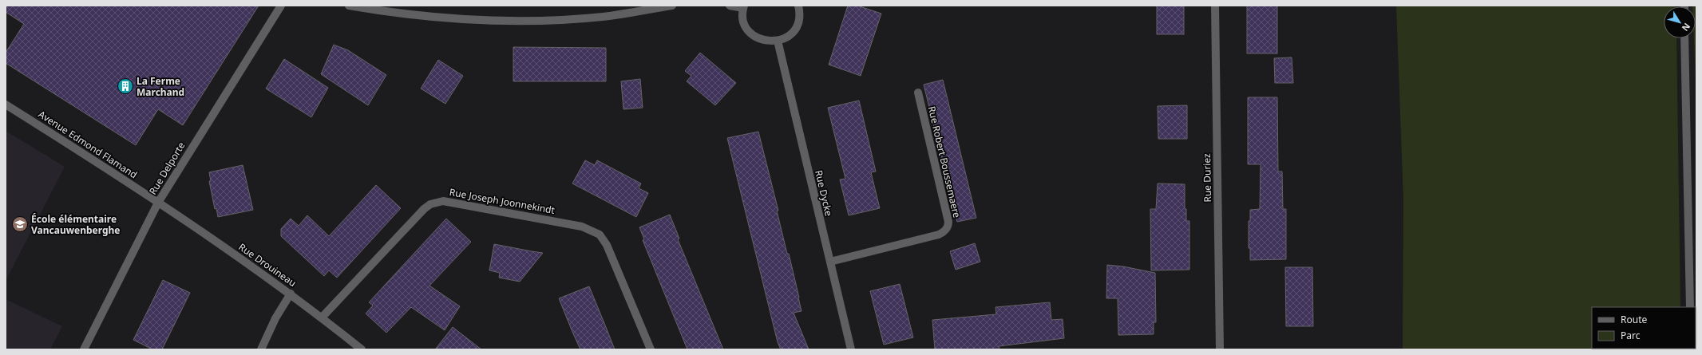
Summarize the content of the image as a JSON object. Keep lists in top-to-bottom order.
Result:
{
  "streets": {
    "street": [
      "Avenue Edmond Flamand",
      "Rue Robert Boussemaere",
      "Rue Delporte",
      "Rue Duriez",
      "Rue Dycke",
      "Rue Joseph Joonnekindt",
      "Rue Drouineau"
    ]
  },
  "crossings": [
    ["Avenue Edmond Flamand", "Rue Delporte"],
    ["Avenue Edmond Flamand", "Rue Drouineau"],
    ["Rue Robert Boussemaere", "Rue Dycke"],
    ["Rue Delporte", "Rue Drouineau"],
    ["Rue Joseph Joonnekindt", "Rue Drouineau"]
  ],
  "places": {
    "building": ["La Ferme Marchand"],
    "school or university": ["École élémentaire Vancauwenberghe"]
  },
  "legend": ["Route", "Parc"],
  "north": "bottom right"
}
